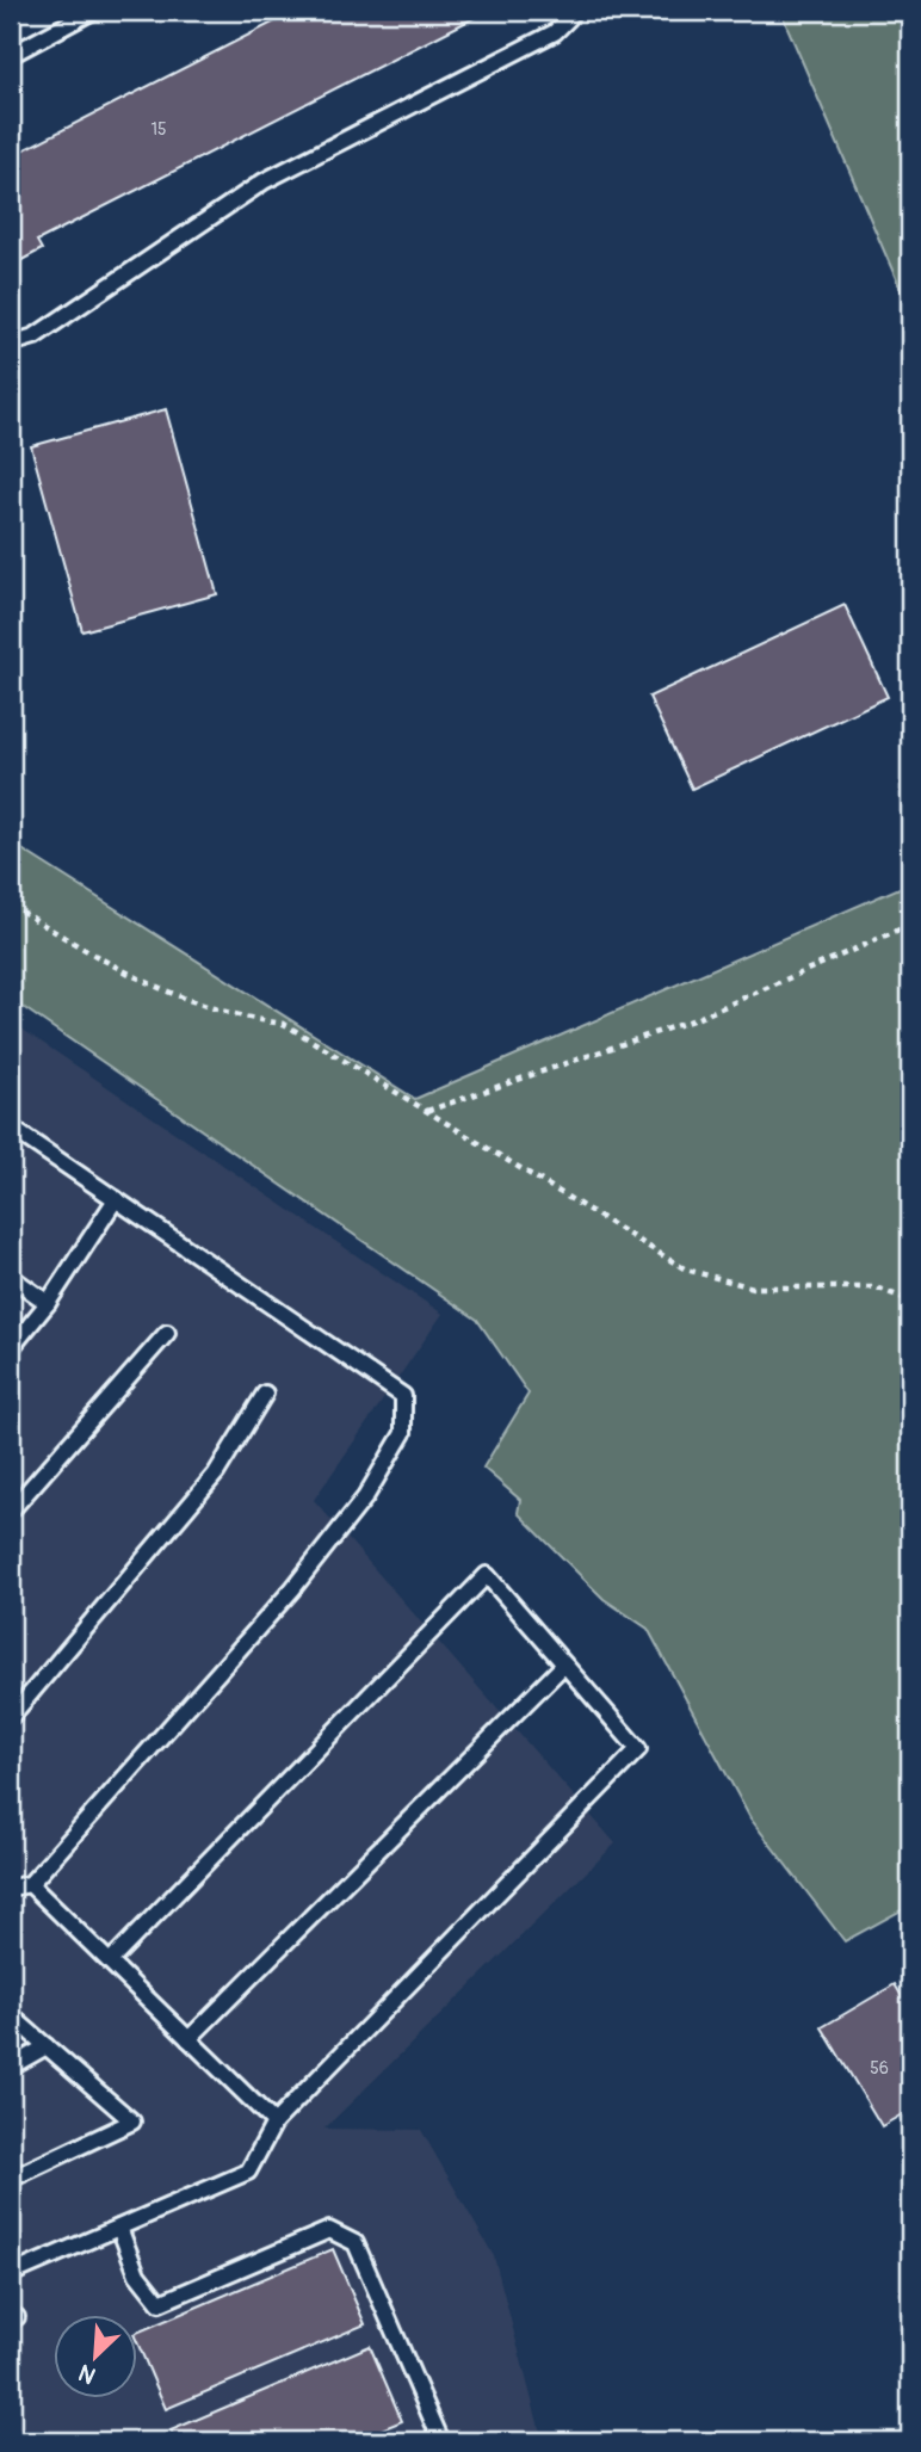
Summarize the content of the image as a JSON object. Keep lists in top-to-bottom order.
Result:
{
  "house_numbers": ["15", "56"],
  "north": "bottom left"
}
